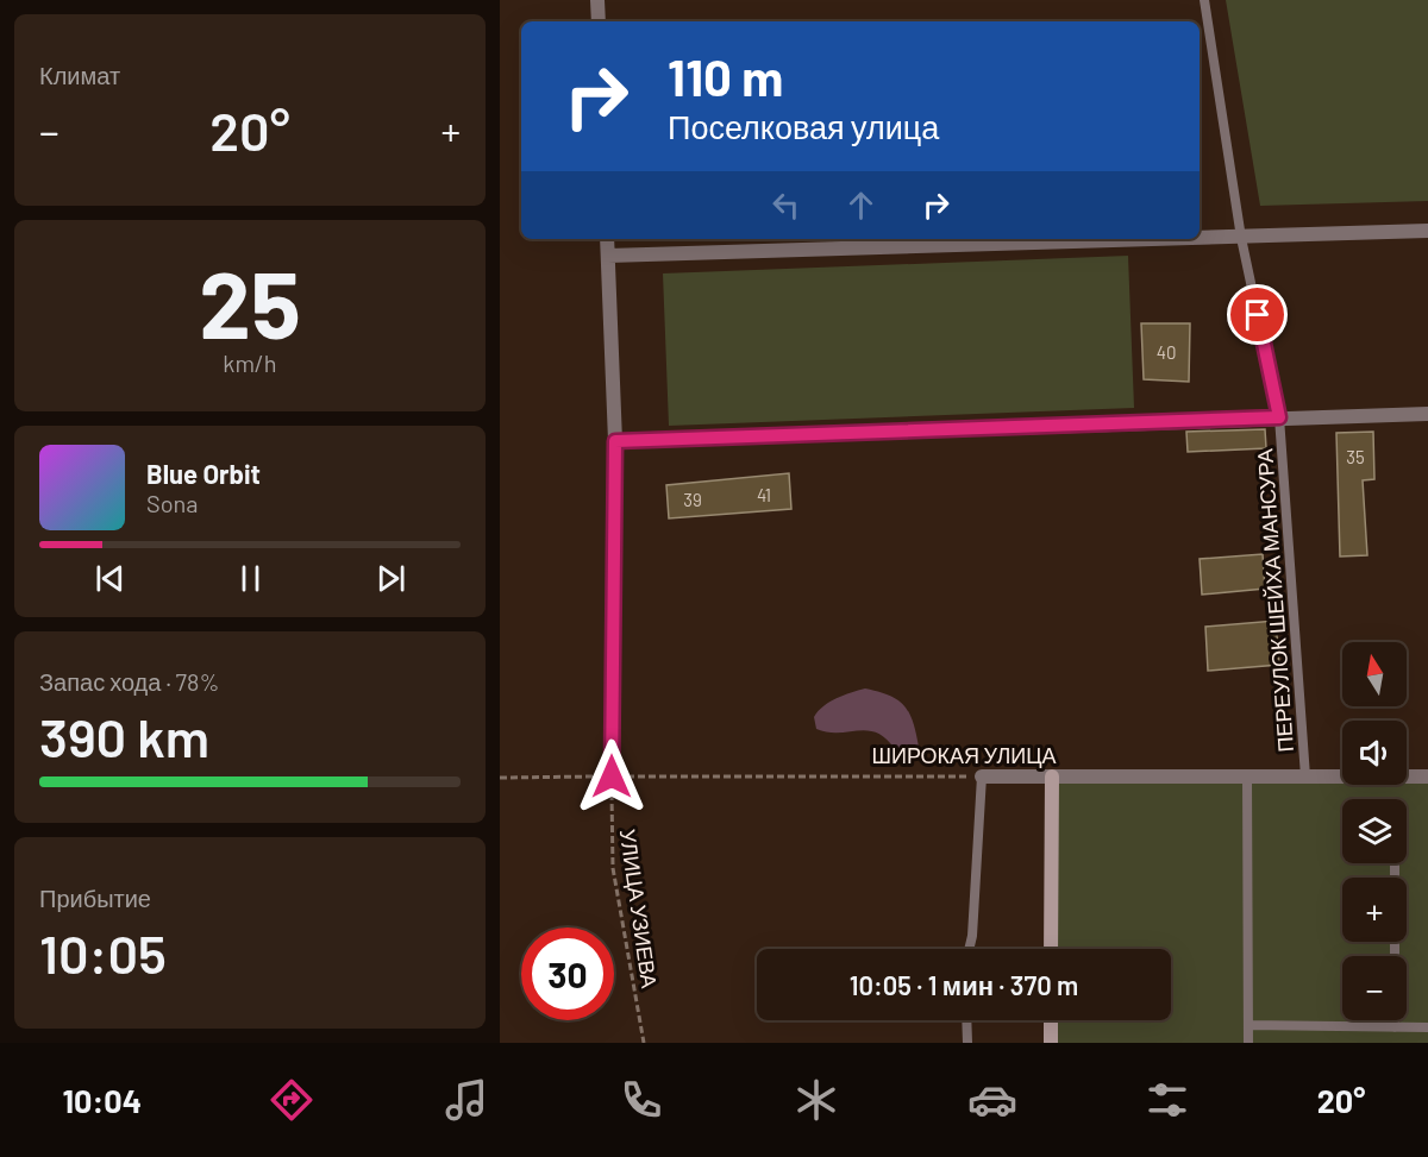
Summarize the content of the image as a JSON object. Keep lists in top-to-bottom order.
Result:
{
  "streets": {
    "street": ["ШИРОКАЯ УЛИЦА"],
    "lane": ["ПЕРЕУЛОК ШЕЙХА МАНСУРА"],
    "path": ["УЛИЦА УЗИЕВА"]
  },
  "crossings": [
    ["ПЕРЕУЛОК ШЕЙХА МАНСУРА", "ШИРОКАЯ УЛИЦА"],
    ["ШИРОКАЯ УЛИЦА", "УЛИЦА УЗИЕВА"]
  ],
  "house_numbers": [
    "40",
    "35",
    "41",
    "39"
  ],
  "north": "top",
  "page": {
    "tile": [
      "Климат",
      ["25", "km/h"],
      ["Запас хода · 78%", "390 km"],
      ["Прибытие", "10:05"]
    ],
    "turn": ["110 m", "Поселковая улица"],
    "heat": ["−", "20°", "+"],
    "song": ["Blue Orbit", "Sona"],
    "map_buttons": ["+", "−"],
    "limit": "30",
    "trip": "10:05 · 1 мин · 370 m",
    "tabs": ["10:04", "20°"]
  }
}
